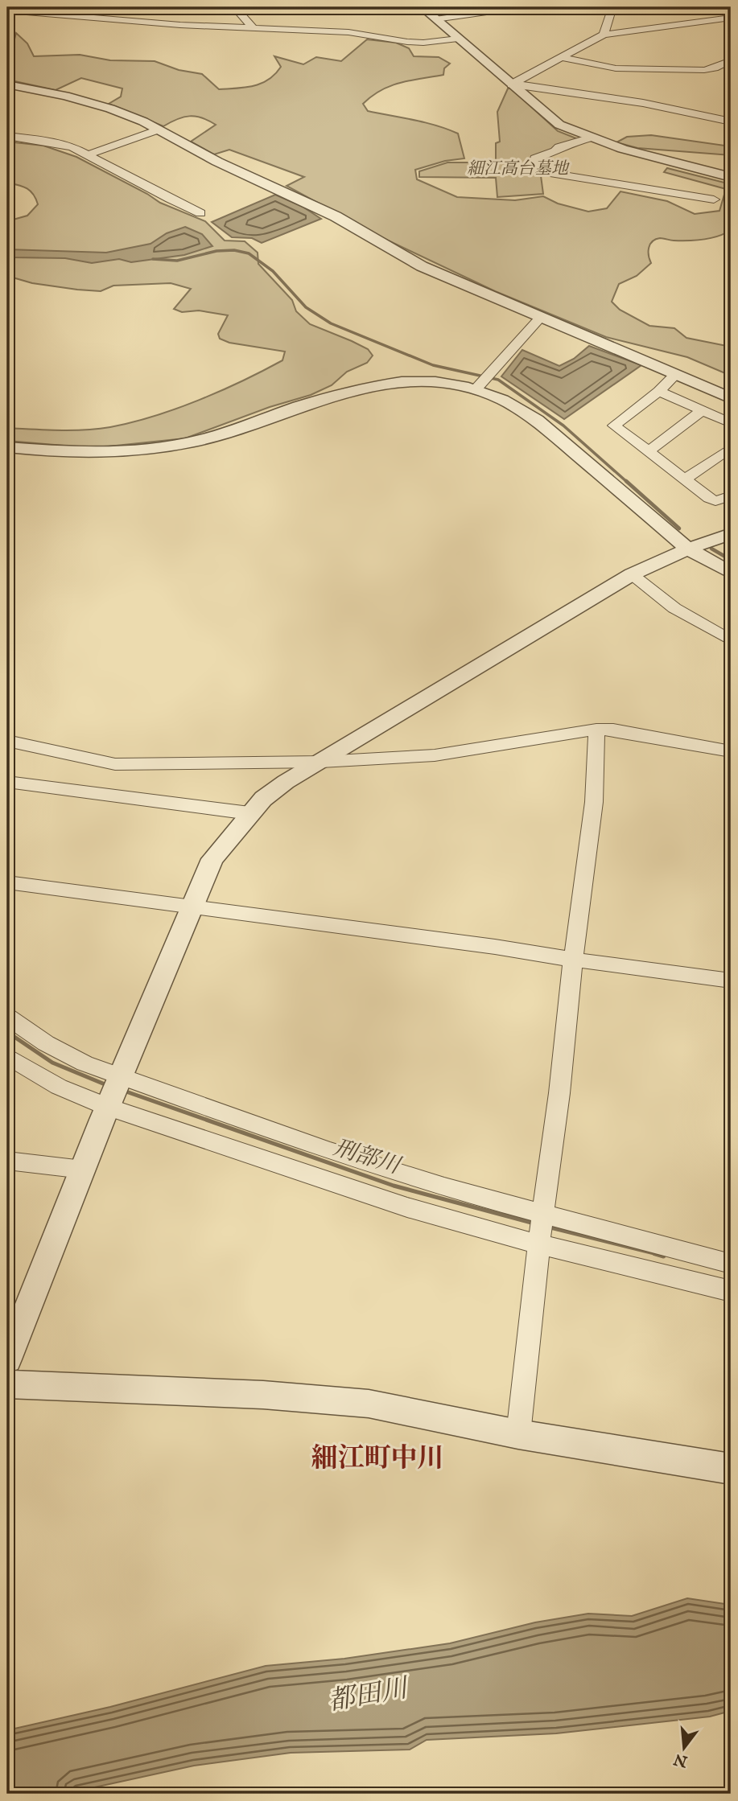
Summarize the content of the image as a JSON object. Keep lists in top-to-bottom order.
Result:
{
  "districts": ["細江町中川"],
  "water": ["刑部川", "都田川"],
  "parks": ["細江高台墓地"],
  "north": "bottom"
}
